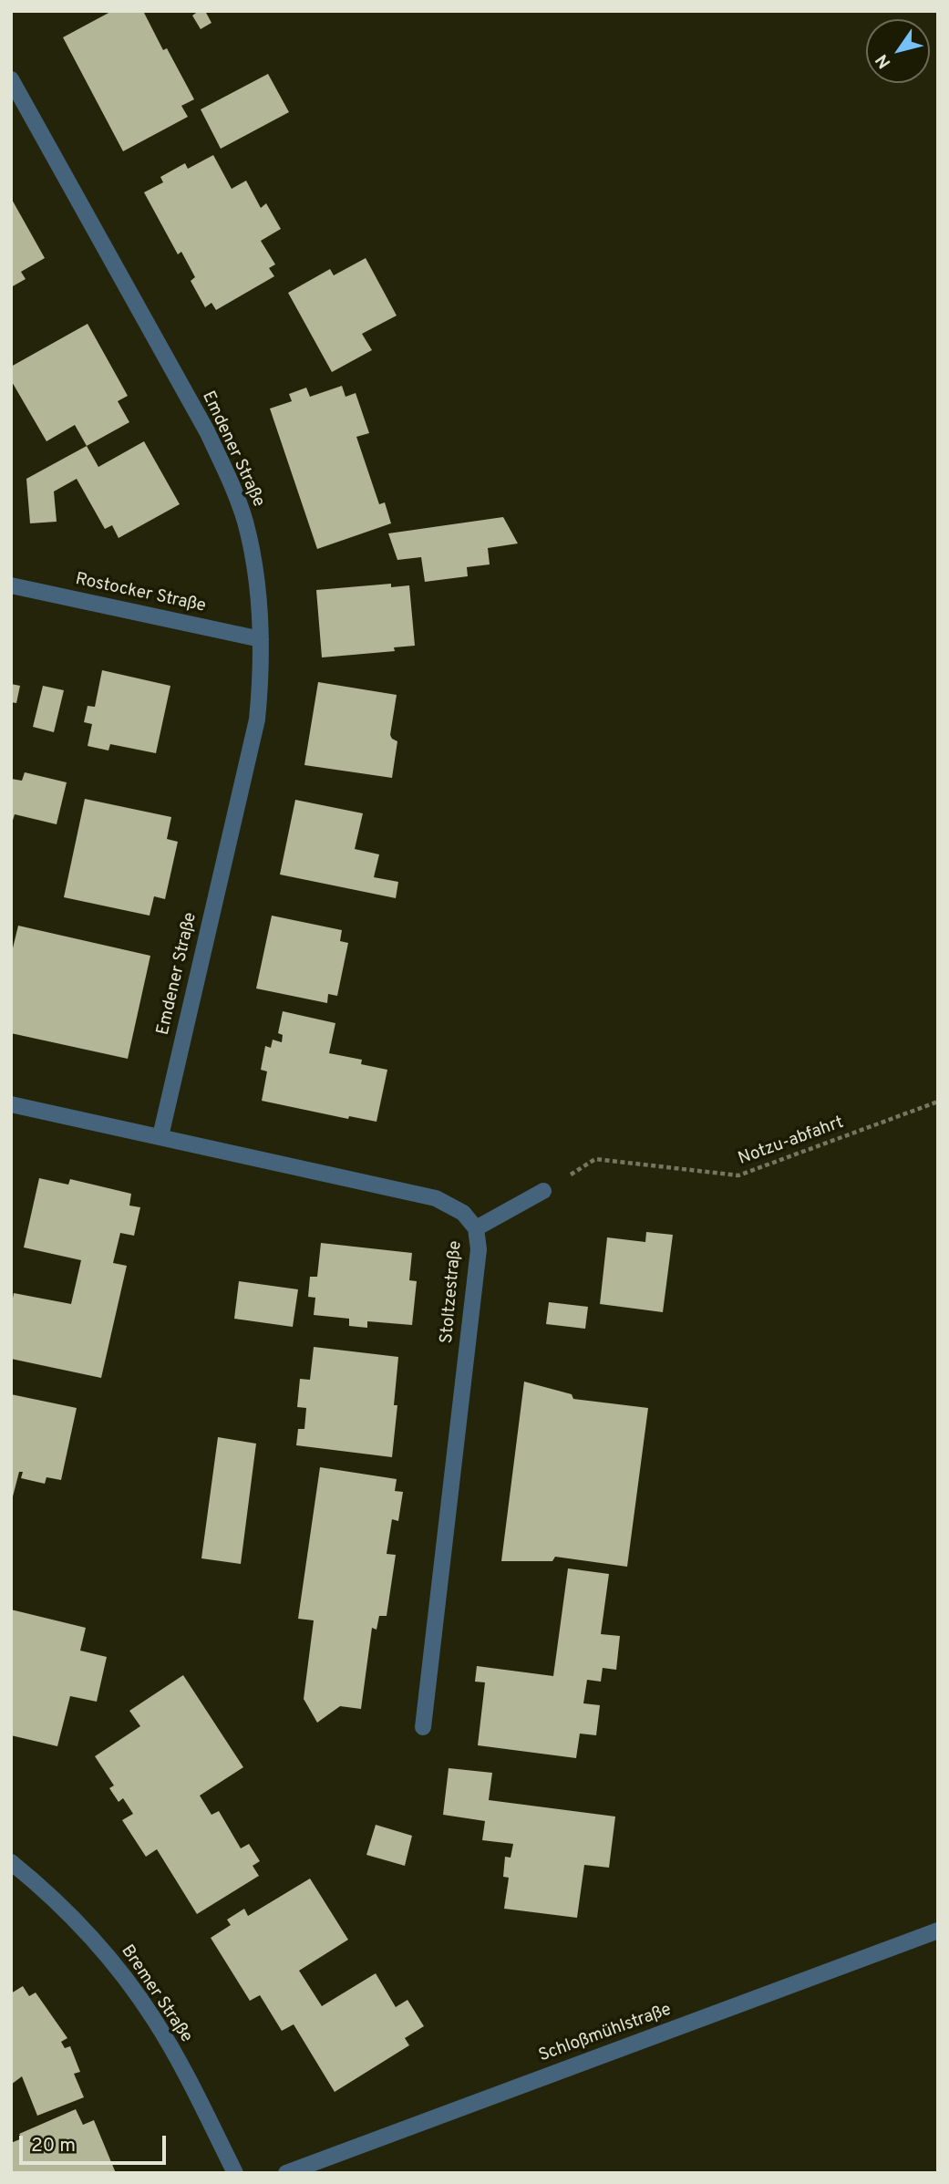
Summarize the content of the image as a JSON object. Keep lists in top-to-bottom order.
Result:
{
  "streets": {
    "street": [
      "Emdener Straße",
      "Rostocker Straße",
      "Stoltzestraße",
      "Bremer Straße",
      "Schloßmühlstraße"
    ],
    "path": ["Notzu-abfahrt"]
  },
  "crossings": [
    ["Emdener Straße", "Rostocker Straße"],
    ["Emdener Straße", "Stoltzestraße"]
  ],
  "scale_bar": "20 m",
  "north": "bottom left"
}
